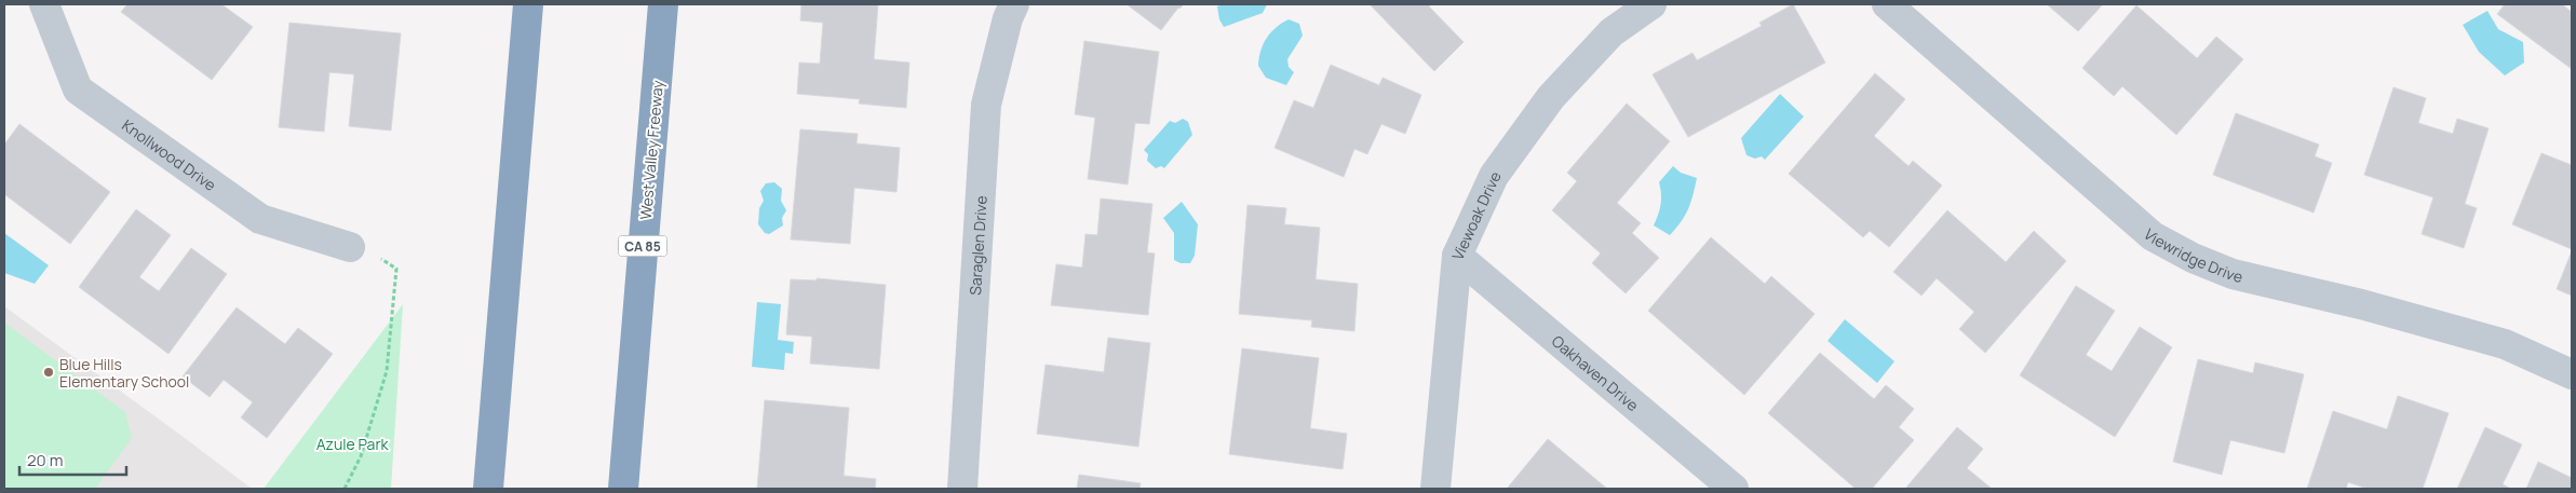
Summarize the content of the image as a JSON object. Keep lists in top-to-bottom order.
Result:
{
  "streets": {
    "highway": ["West Valley Freeway", "CA 85"],
    "street": [
      "Knollwood Drive",
      "Viewoak Drive",
      "Saraglen Drive",
      "Viewridge Drive",
      "Oakhaven Drive"
    ]
  },
  "crossings": [
    ["Viewoak Drive", "Oakhaven Drive"]
  ],
  "parks": ["Azule Park"],
  "places": ["Blue Hills Elementary School"],
  "scale_bar": "20 m"
}
